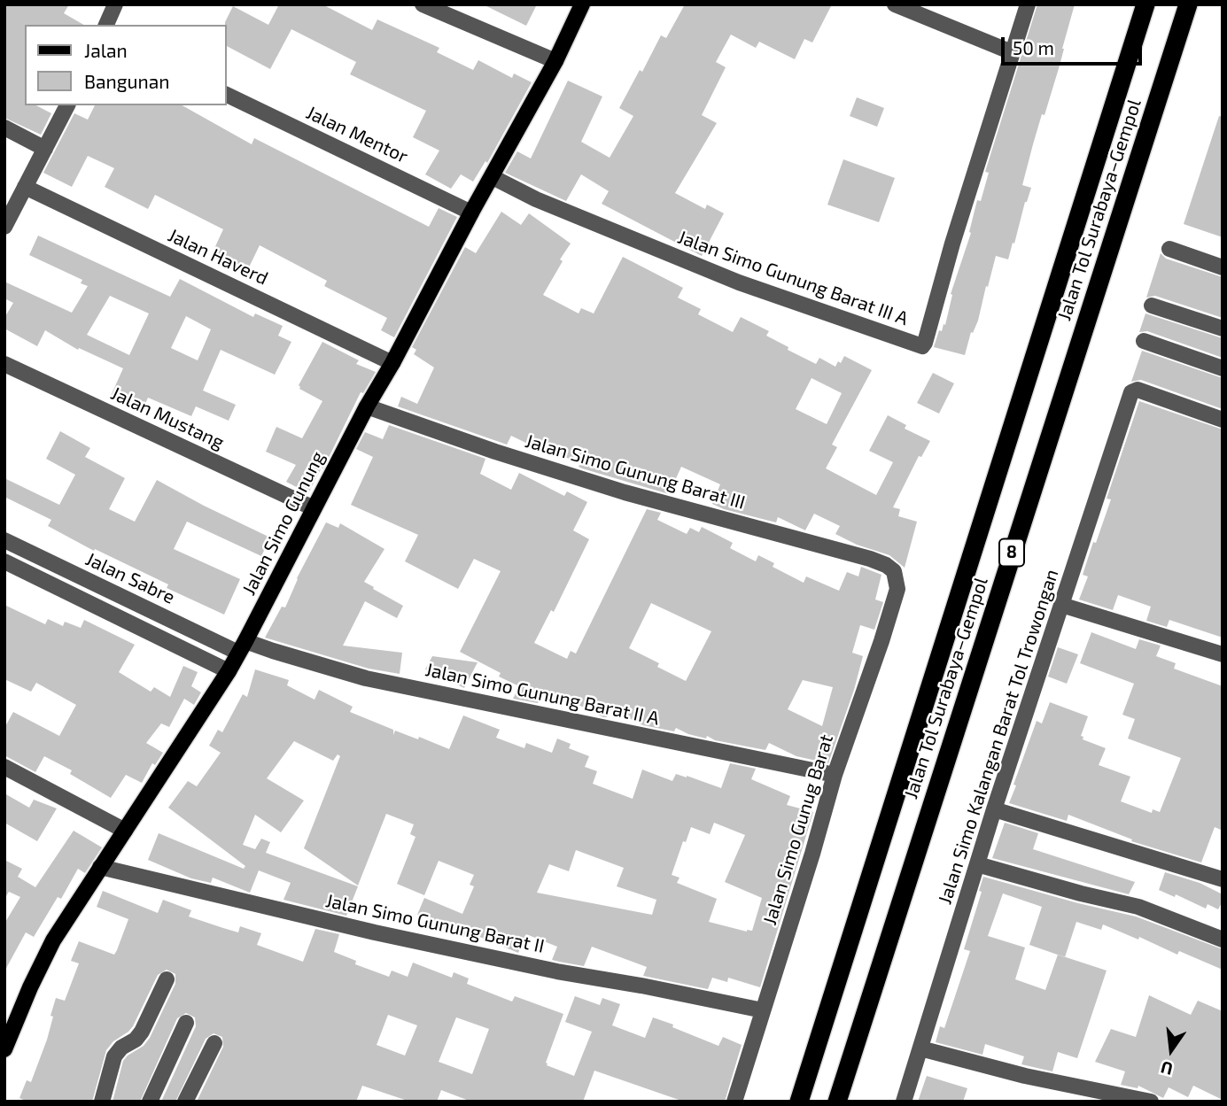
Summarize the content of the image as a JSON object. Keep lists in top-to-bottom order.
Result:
{
  "streets": {
    "highway": ["Jalan Tol Surabaya–Gempol", "8"],
    "main road": ["Jalan Simo Gunung"],
    "street": [
      "Jalan Mentor",
      "Jalan Haverd",
      "Jalan Simo Gunung Barat III A",
      "Jalan Mustang",
      "Jalan Simo Gunung Barat III",
      "Jalan Sabre",
      "Jalan Simo Gunung Barat II A",
      "Jalan Simo Kalangan Barat Tol Trowongan",
      "Jalan Simo Gunug Barat",
      "Jalan Simo Gunung Barat II"
    ]
  },
  "crossings": [
    ["Jalan Mentor", "Jalan Simo Gunung"],
    ["Jalan Haverd", "Jalan Simo Gunung"],
    ["Jalan Simo Gunung Barat III A", "Jalan Simo Gunung"],
    ["Jalan Mustang", "Jalan Simo Gunung"],
    ["Jalan Simo Gunung Barat III", "Jalan Simo Gunung"],
    ["Jalan Simo Gunung Barat III", "Jalan Simo Gunug Barat"],
    ["Jalan Simo Gunung", "Jalan Sabre"],
    ["Jalan Simo Gunung", "Jalan Simo Gunung Barat II A"],
    ["Jalan Simo Gunung", "Jalan Simo Gunung Barat II"],
    ["Jalan Sabre", "Jalan Simo Gunung Barat II A"],
    ["Jalan Simo Gunung Barat II A", "Jalan Simo Gunug Barat"],
    ["Jalan Simo Gunug Barat", "Jalan Simo Gunung Barat II"]
  ],
  "legend": ["Jalan", "Bangunan"],
  "scale_bar": "50 m",
  "north": "bottom"
}
